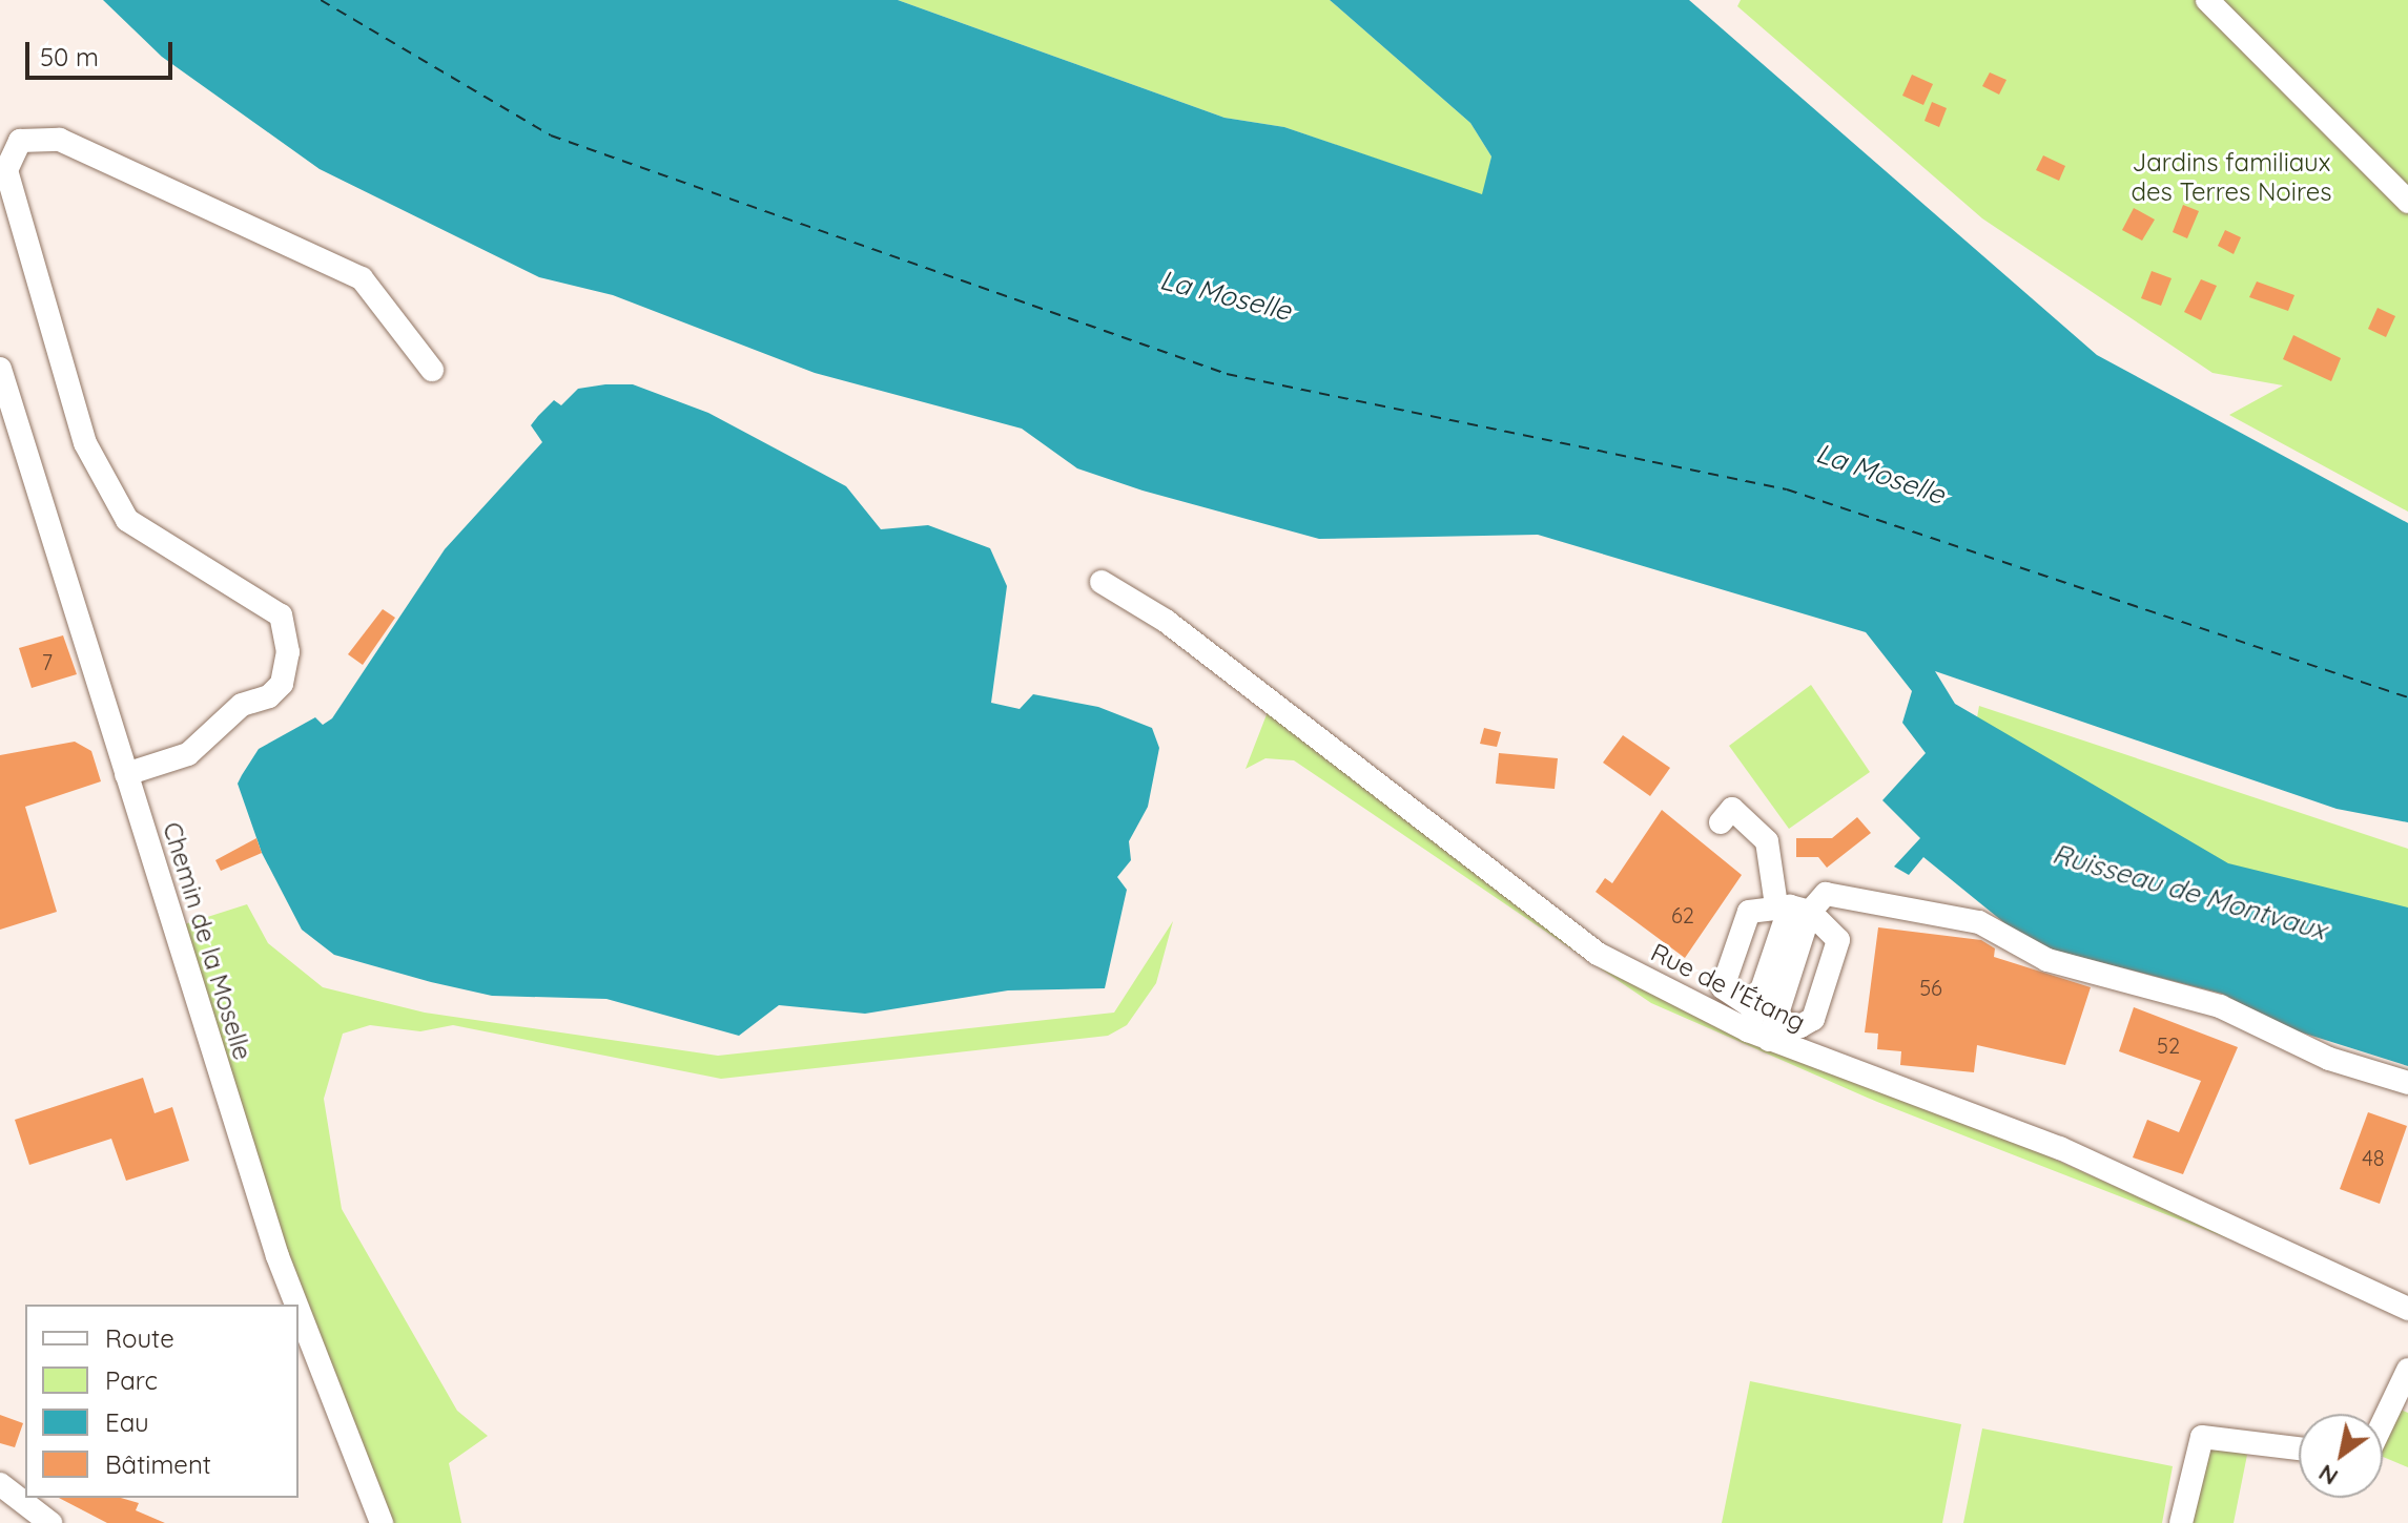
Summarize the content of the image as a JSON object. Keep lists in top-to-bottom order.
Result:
{
  "streets": {
    "street": ["Chemin de la Moselle", "Rue de l'Étang"]
  },
  "water": ["La Moselle", "Ruisseau de Montvaux"],
  "parks": ["Jardins familiaux des Terres Noires"],
  "house_numbers": [
    "7",
    "62",
    "56",
    "52",
    "48"
  ],
  "legend": [
    "Route",
    "Parc",
    "Eau",
    "Bâtiment"
  ],
  "scale_bar": "50 m",
  "north": "bottom left"
}
